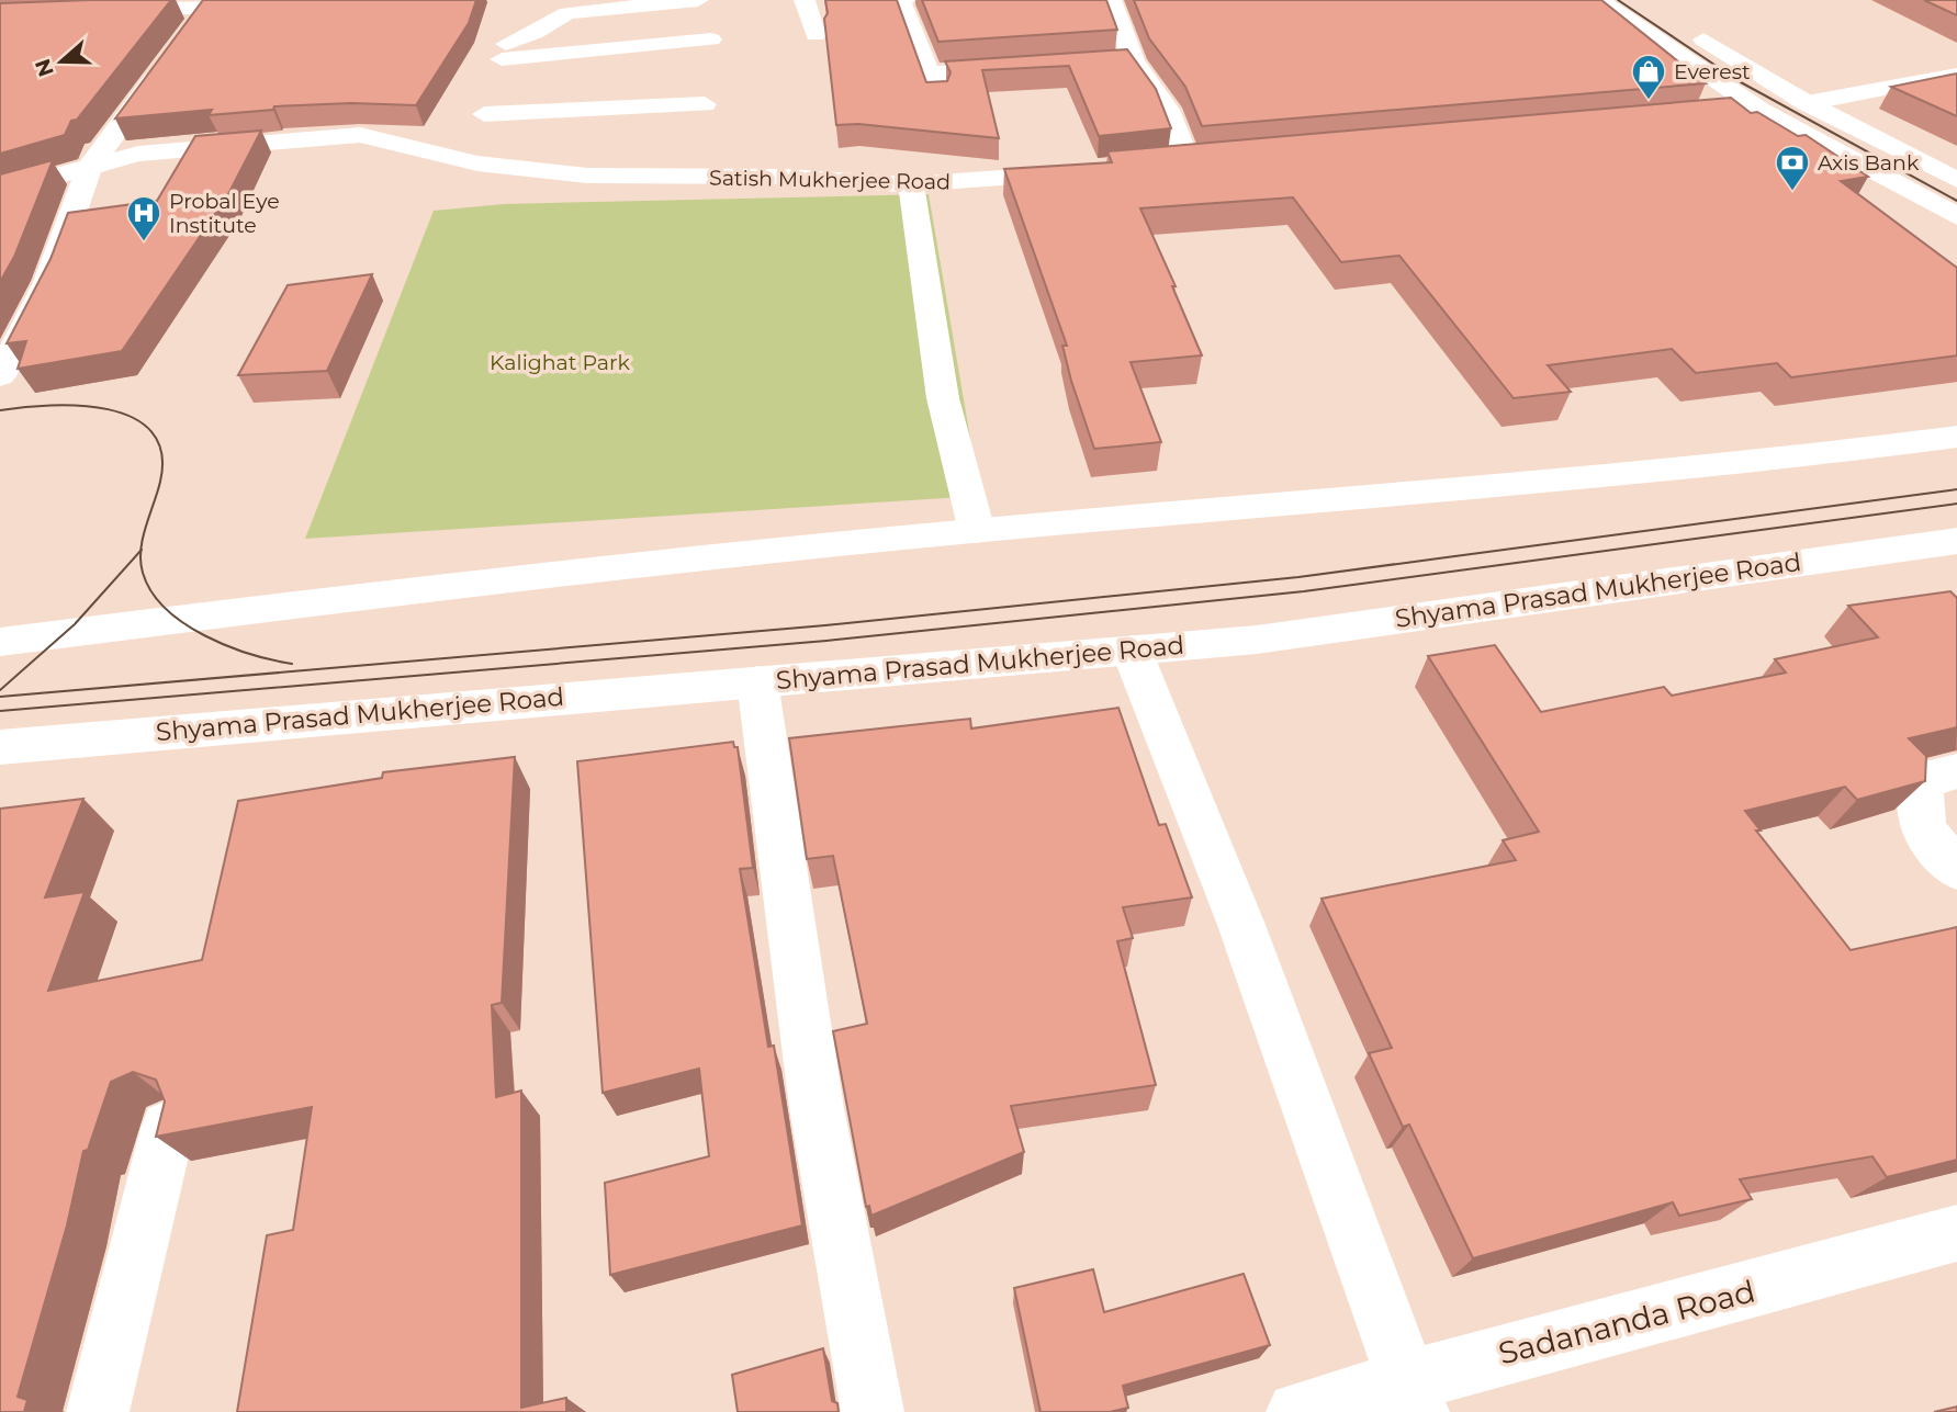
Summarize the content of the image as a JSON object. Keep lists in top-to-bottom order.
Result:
{
  "streets": {
    "street": ["Satish Mukherjee Road", "Shyama Prasad Mukherjee Road", "Sadananda Road"]
  },
  "parks": ["Kalighat Park"],
  "places": {
    "shop": ["Everest"],
    "bank": ["Axis Bank"],
    "hospital": ["Probal Eye Institute"]
  },
  "north": "left"
}
